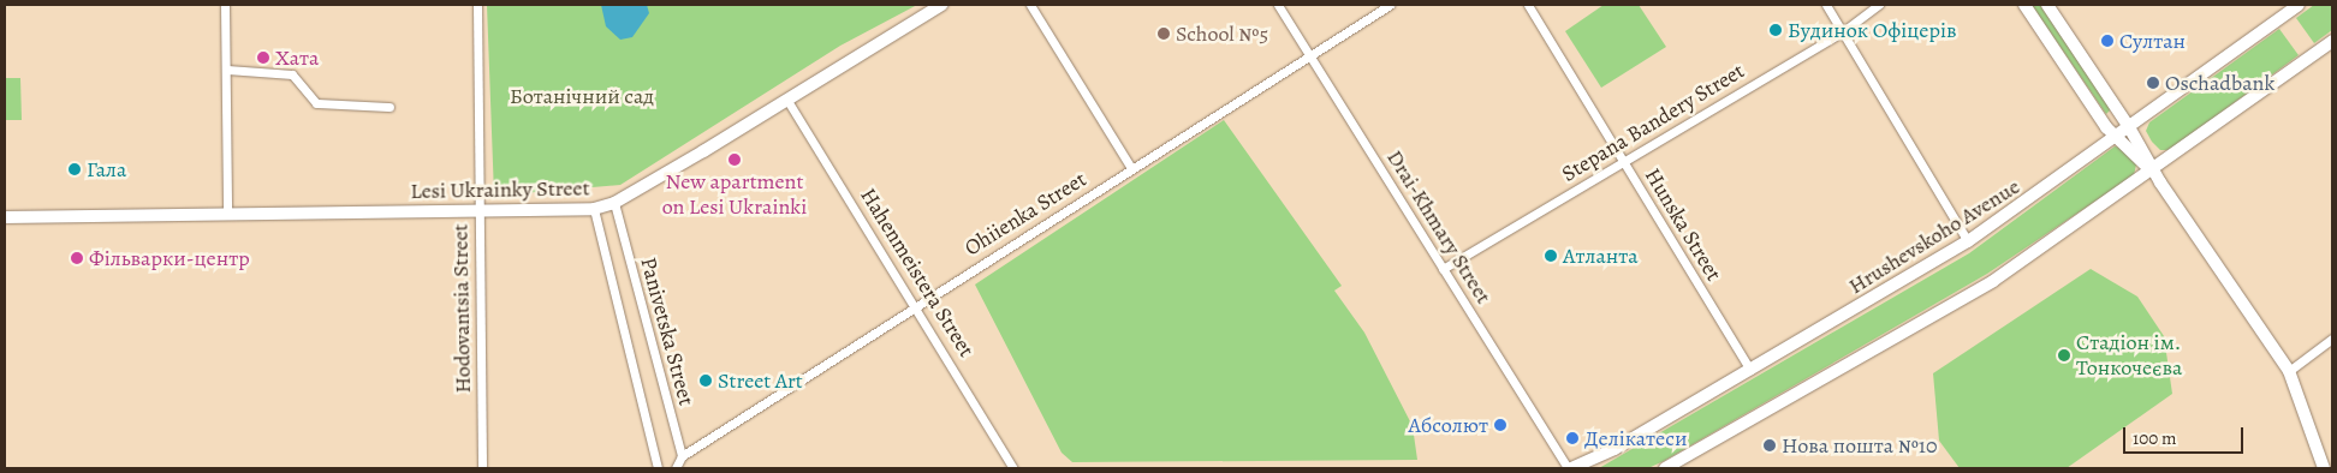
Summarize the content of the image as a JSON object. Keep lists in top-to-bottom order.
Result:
{
  "streets": {
    "main road": ["Lesi Ukrainky Street", "Hrushevskoho Avenue"],
    "street": [
      "Stepana Bandery Street",
      "Ohiienka Street",
      "Hunska Street",
      "Drai-Khmary Street",
      "Hahenmeistera Street",
      "Hodovantsia Street",
      "Panivetska Street"
    ]
  },
  "crossings": [
    ["Stepana Bandery Street", "Hunska Street"],
    ["Stepana Bandery Street", "Drai-Khmary Street"],
    ["Lesi Ukrainky Street", "Hahenmeistera Street"],
    ["Lesi Ukrainky Street", "Hodovantsia Street"],
    ["Lesi Ukrainky Street", "Panivetska Street"],
    ["Ohiienka Street", "Drai-Khmary Street"],
    ["Ohiienka Street", "Hahenmeistera Street"],
    ["Ohiienka Street", "Panivetska Street"],
    ["Hunska Street", "Hrushevskoho Avenue"],
    ["Drai-Khmary Street", "Hrushevskoho Avenue"]
  ],
  "parks": ["Ботанічний сад"],
  "places": [
    "Будинок Офіцерів",
    "School №5",
    "Султан",
    "Хата",
    "Oschadbank",
    "New apartment on Lesi Ukrainki",
    "Гала",
    "Атланта",
    "Фільварки-центр",
    "Стадіон ім. Тонкочеєва",
    "Street Art",
    "Абсолют",
    "Делікатеси",
    "Нова пошта №10"
  ],
  "scale_bar": "100 m"
}
